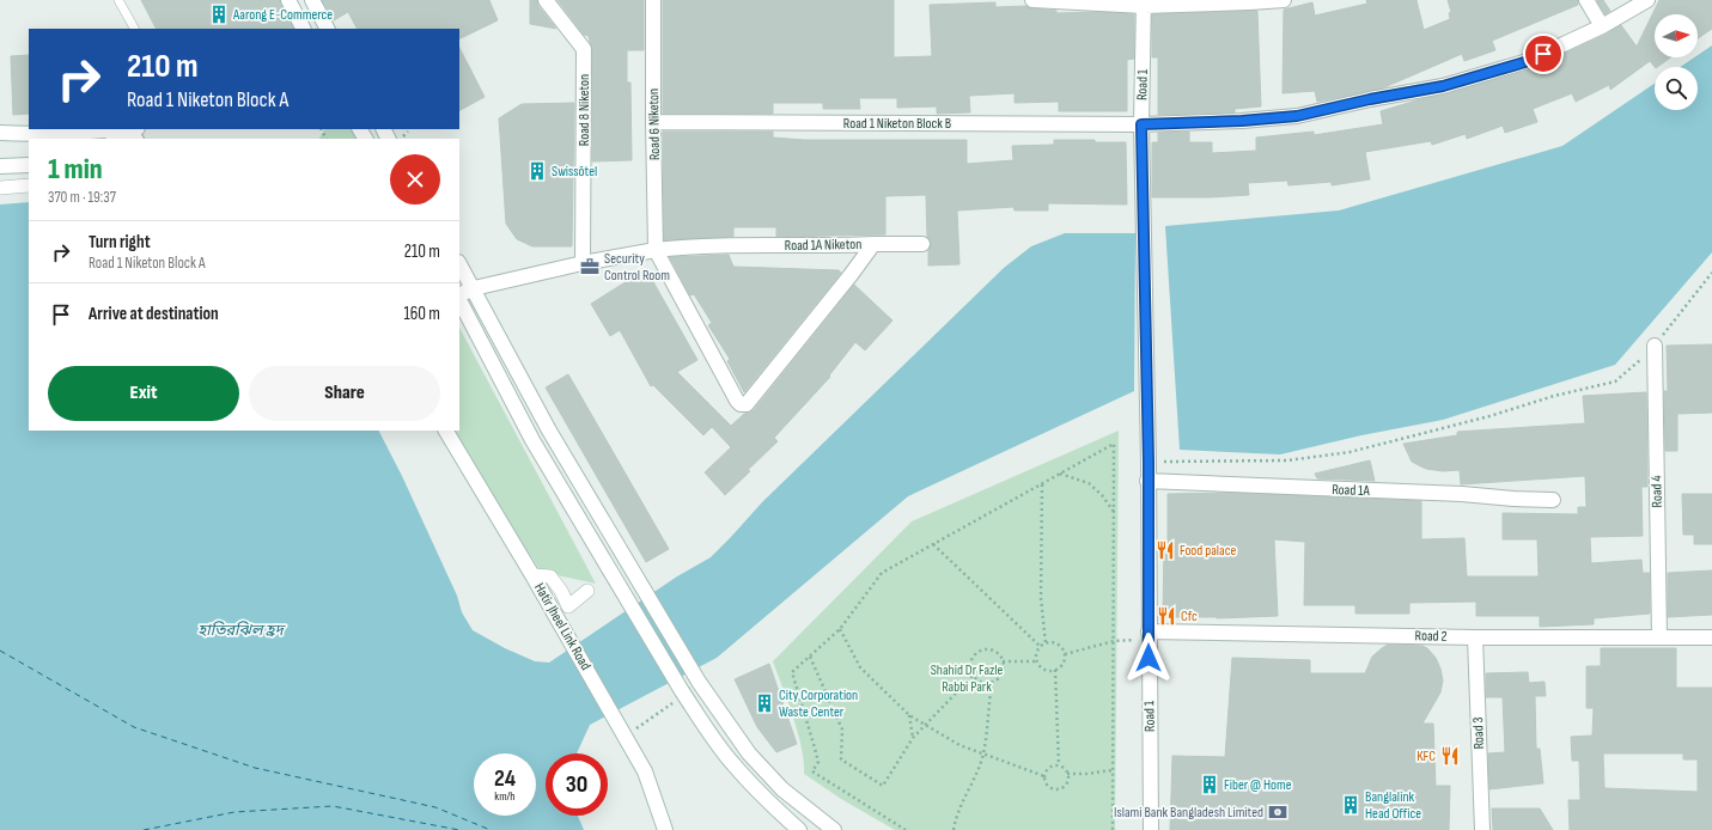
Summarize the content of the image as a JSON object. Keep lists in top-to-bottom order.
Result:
{
  "streets": {
    "street": [
      "Road 1",
      "Road 8 Niketon",
      "Road 1 Niketon Block B",
      "Road 6 Niketon",
      "Road 1A Niketon",
      "Road 1A",
      "Road 4",
      "Hatir Jheel Link Road",
      "Road 2",
      "Road 3"
    ]
  },
  "crossings": [
    ["Road 1", "Road 1 Niketon Block B"],
    ["Road 1", "Road 1A"],
    ["Road 1", "Road 2"],
    ["Road 8 Niketon", "Road 1A Niketon"],
    ["Road 1 Niketon Block B", "Road 6 Niketon"],
    ["Road 6 Niketon", "Road 1A Niketon"],
    ["Road 4", "Road 2"],
    ["Road 2", "Road 3"]
  ],
  "water": ["হাতিরঝিল হ্রদ"],
  "parks": ["Shahid Dr Fazle Rabbi Park"],
  "places": {
    "building": [
      "Aarong E-Commerce",
      "Swissôtel",
      "City Corporation Waste Center",
      "Fiber @ Home",
      "Banglalink Head Office"
    ],
    "office": ["Security Control Room"],
    "restaurant": ["Food palace", "Cfc", "KFC"],
    "bank": ["Islami Bank Bangladesh Limited"]
  },
  "north": "right",
  "page": {
    "turn": ["210 m", "Road 1 Niketon Block A"],
    "heading": ["1 min", "370 m · 19:37"],
    "list": [
      {
        "name": "Turn right",
        "note": "Road 1 Niketon Block A",
        "value": "210 m"
      },
      {
        "name": "Arrive at destination",
        "value": "160 m"
      }
    ],
    "buttons": ["Exit", "Share"],
    "speed": "24 km/h",
    "limit": "30"
  }
}
